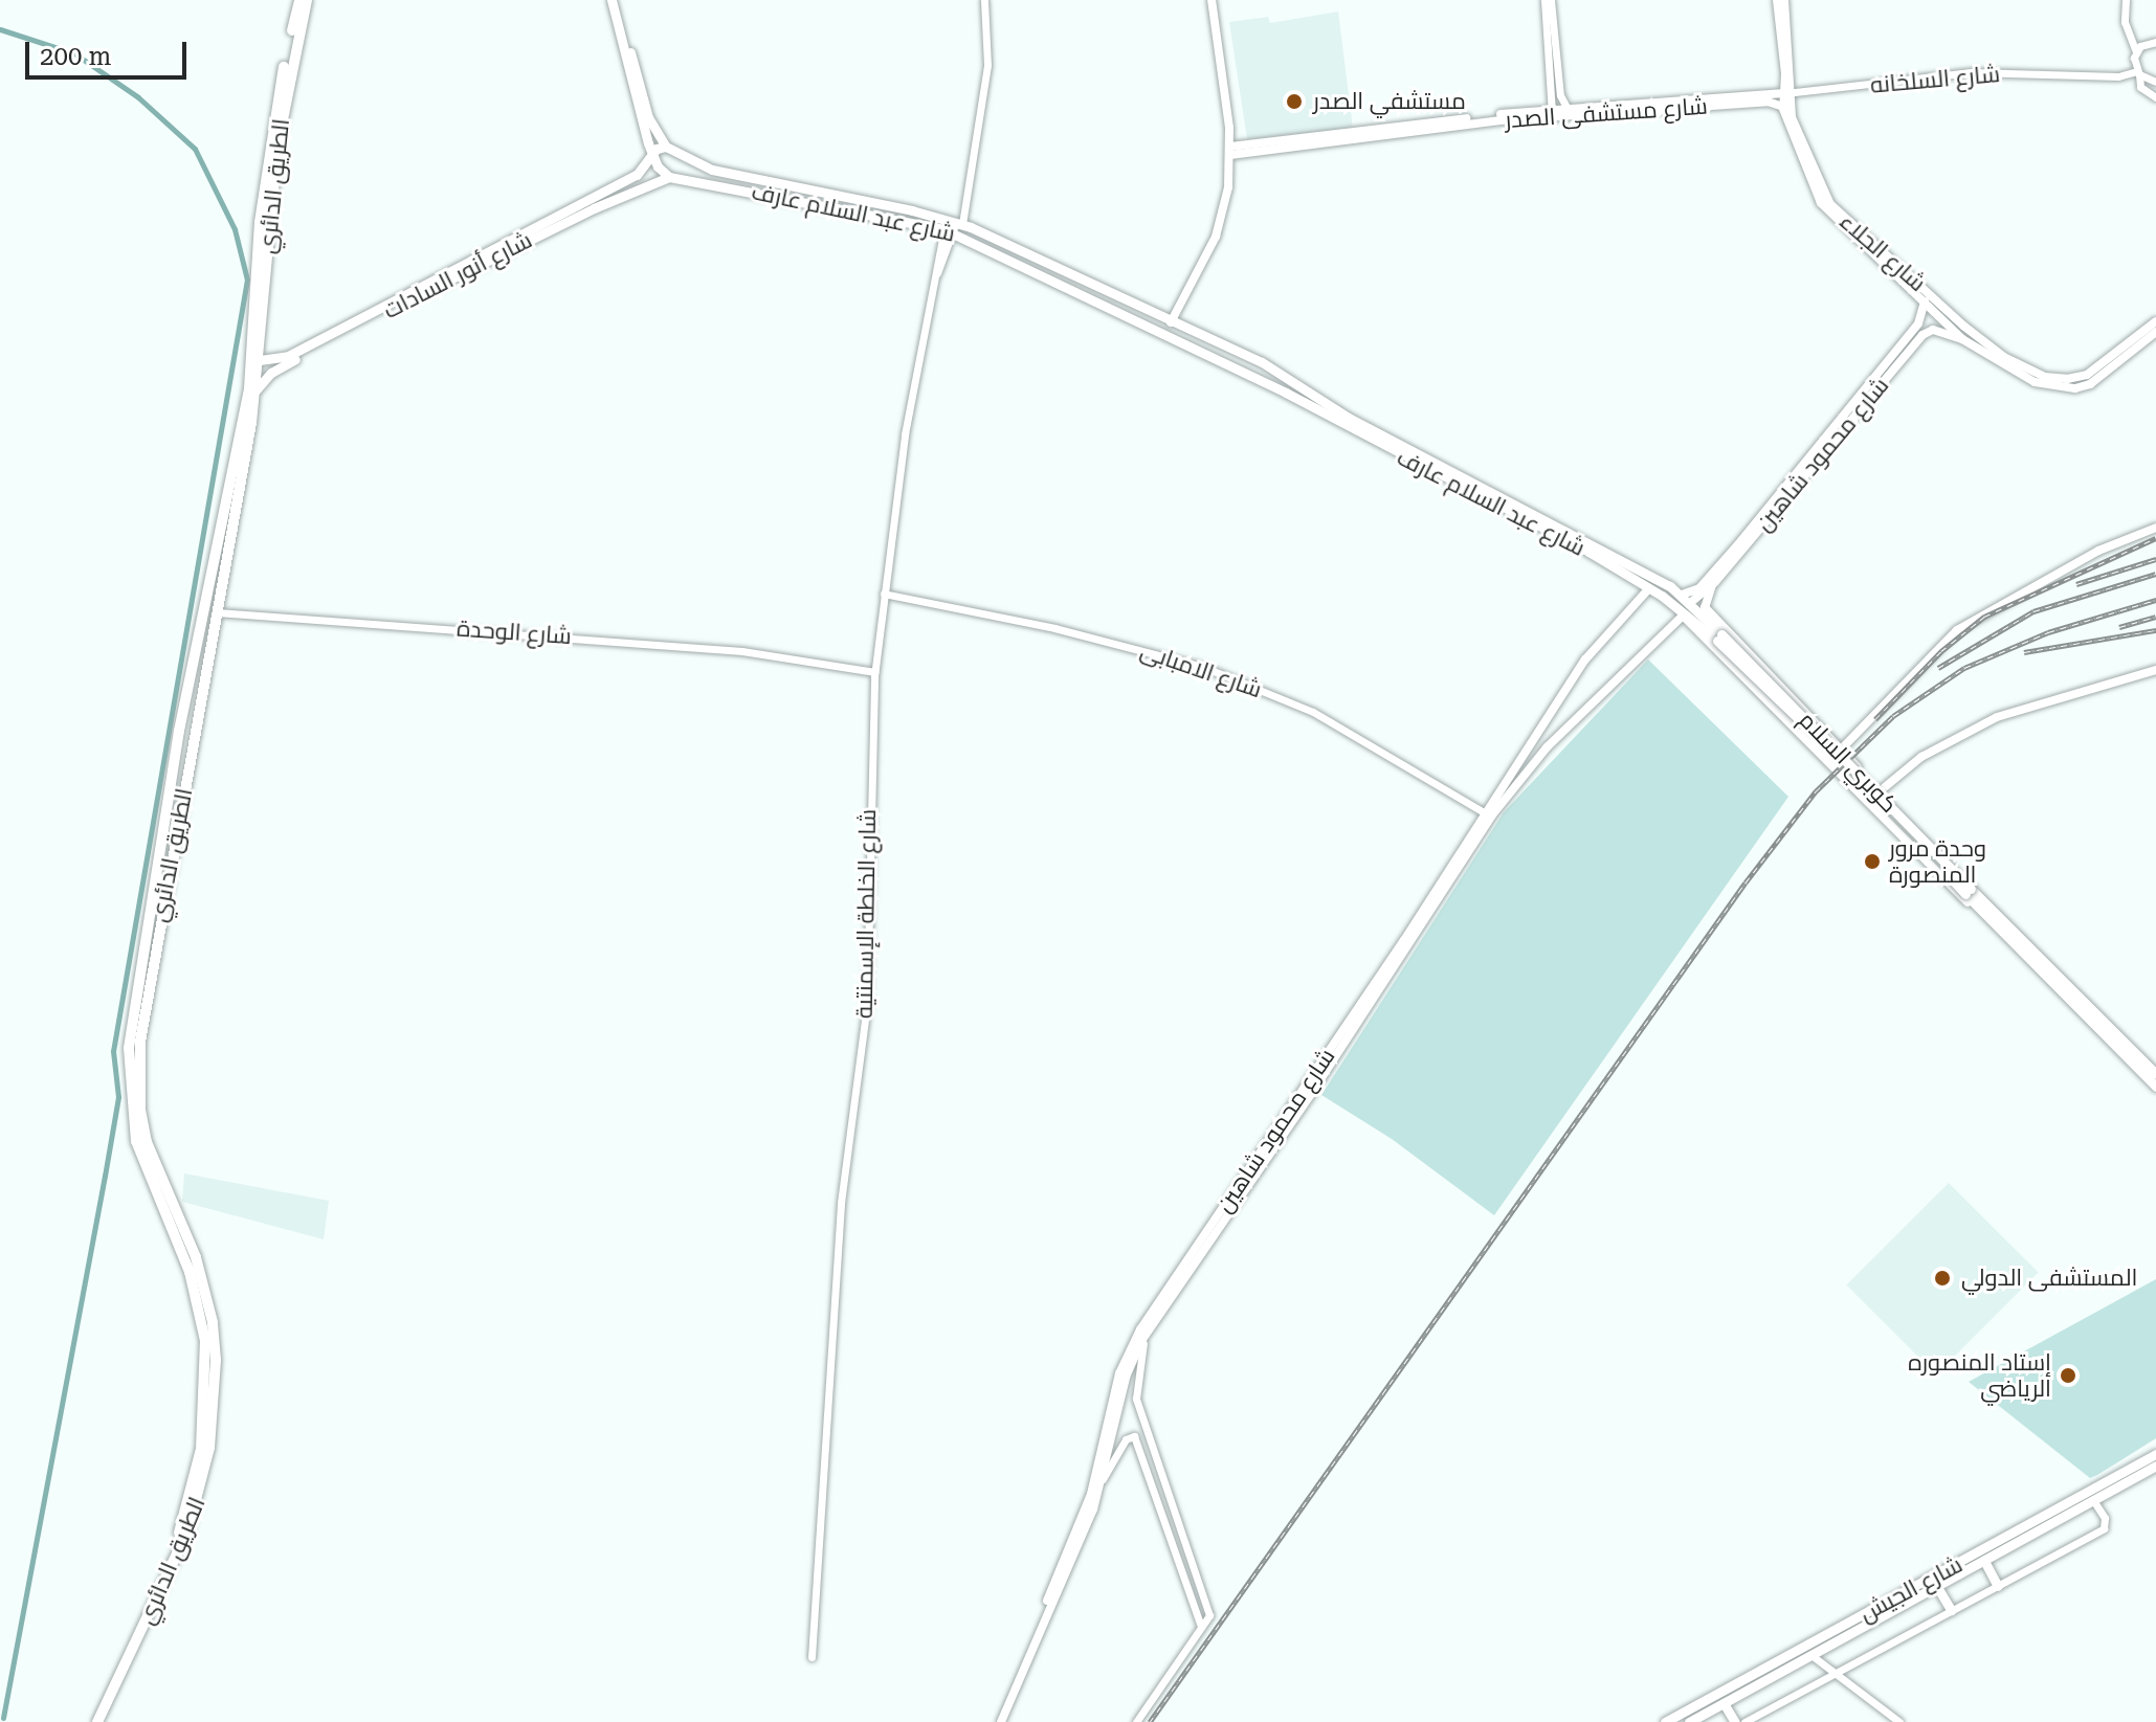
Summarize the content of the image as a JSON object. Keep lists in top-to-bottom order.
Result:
{
  "streets": {
    "highway": ["الطريق الدائري"],
    "main road": [
      "شارع مستشفى الصدر",
      "شارع عبد السلام عارف",
      "شارع الجلاء",
      "شارع أنور السادات",
      "شارع محمود شاهين",
      "كوبري السلام",
      "شارع الجيش"
    ],
    "street": [
      "شارع السلخانه",
      "شارع الوحدة",
      "شارع الامبابى",
      "شارع الخلطة الإسمنتية"
    ]
  },
  "crossings": [
    ["شارع السلخانه", "شارع مستشفى الصدر"],
    ["شارع السلخانه", "شارع الجلاء"],
    ["شارع مستشفى الصدر", "شارع الجلاء"],
    ["الطريق الدائري", "شارع أنور السادات"],
    ["الطريق الدائري", "شارع الوحدة"],
    ["شارع عبد السلام عارف", "شارع أنور السادات"],
    ["شارع عبد السلام عارف", "شارع محمود شاهين"],
    ["شارع عبد السلام عارف", "كوبري السلام"],
    ["شارع عبد السلام عارف", "شارع الخلطة الإسمنتية"],
    ["شارع الجلاء", "شارع محمود شاهين"],
    ["شارع محمود شاهين", "شارع الامبابى"],
    ["شارع محمود شاهين", "كوبري السلام"],
    ["شارع الوحدة", "شارع الخلطة الإسمنتية"],
    ["شارع الامبابى", "شارع الخلطة الإسمنتية"]
  ],
  "places": [
    "مستشفي الصدر",
    "وحدة مرور المنصورة",
    "المستشفى الدولي",
    "إستاد المنصوره الرياضي"
  ],
  "scale_bar": "200 m"
}
